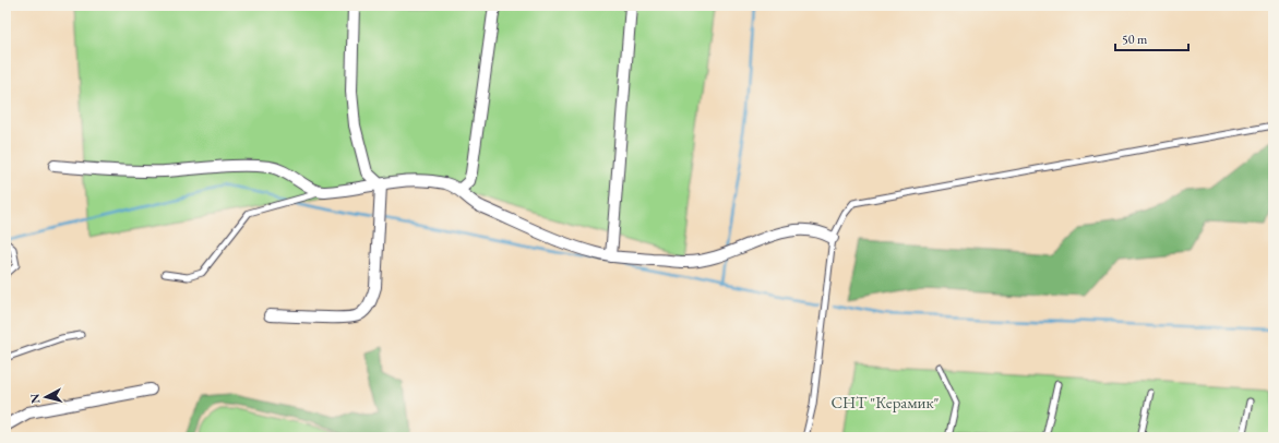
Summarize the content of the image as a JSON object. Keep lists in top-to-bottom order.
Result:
{
  "parks": ["СНТ \"Керамик\""],
  "scale_bar": "50 m",
  "north": "left"
}
